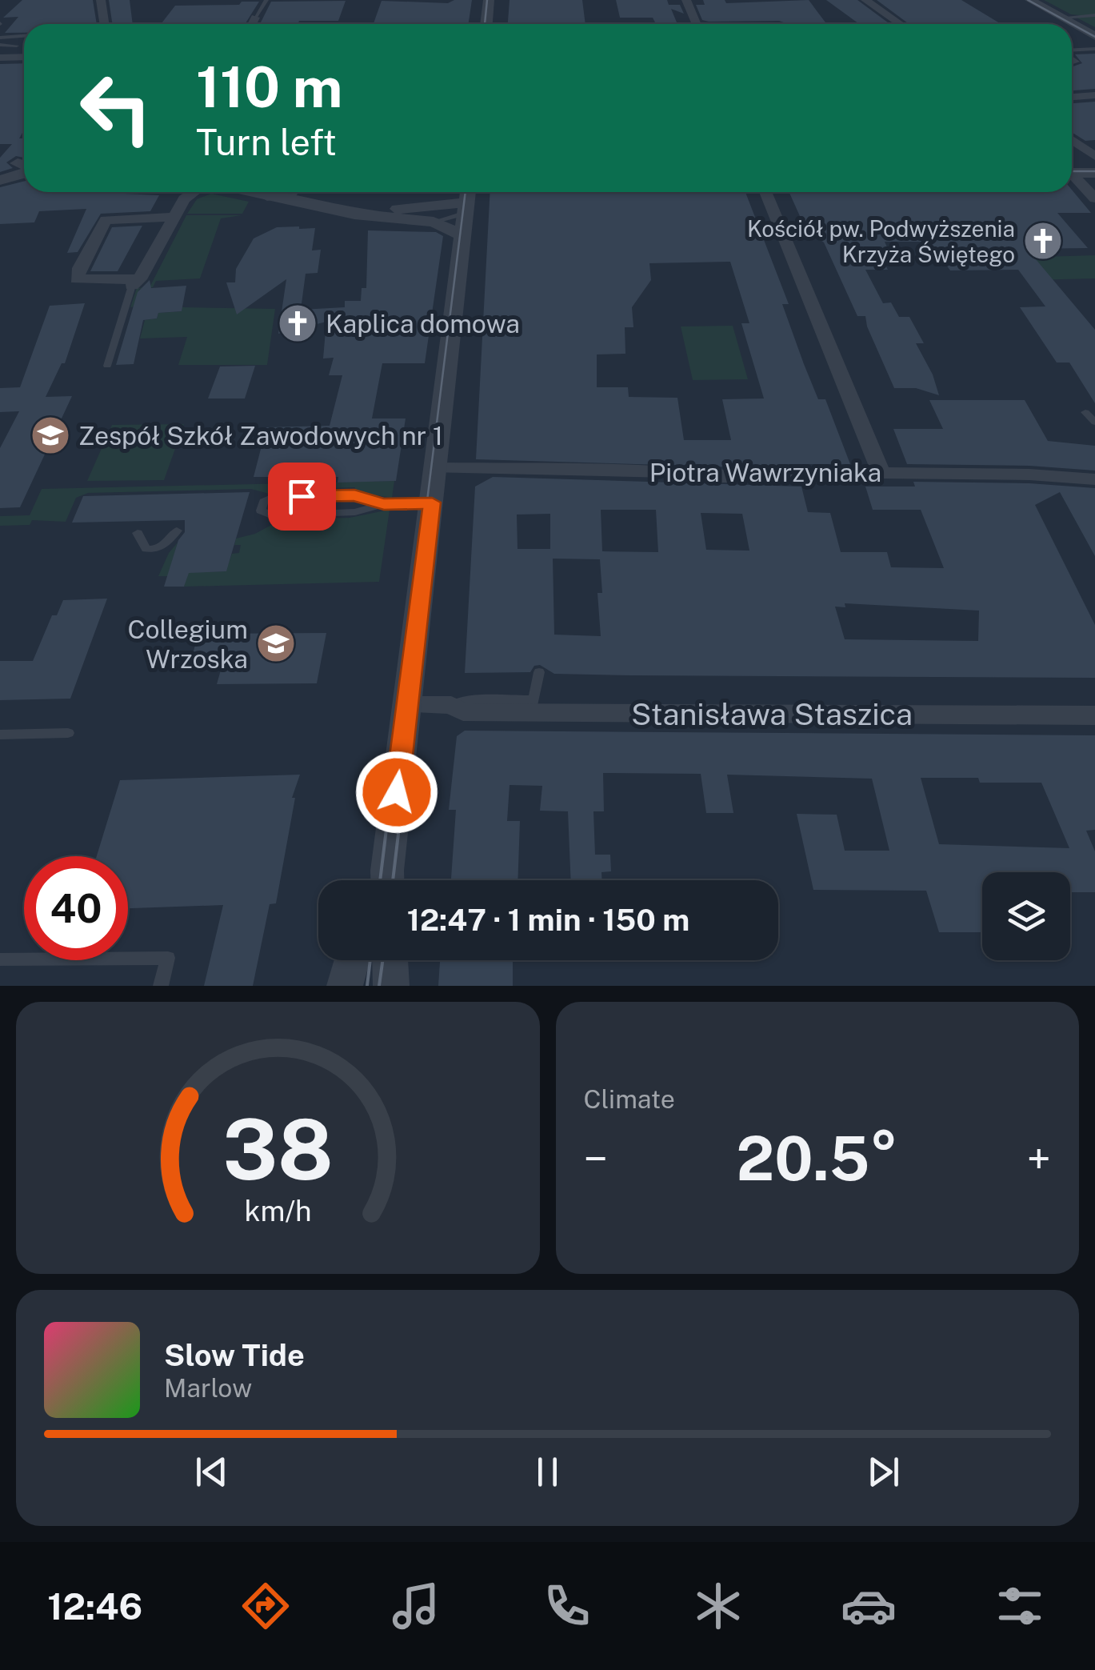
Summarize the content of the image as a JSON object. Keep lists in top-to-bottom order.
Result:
{
  "streets": {
    "street": ["Piotra Wawrzyniaka", "Stanisława Staszica"]
  },
  "places": {
    "church": ["Kościół pw. Podwyższenia Krzyża Świętego", "Kaplica domowa"],
    "school or university": ["Zespół Szkół Zawodowych nr 1", "Collegium Wrzoska"]
  },
  "page": {
    "turn": ["110 m", "Turn left"],
    "limit": "40",
    "trip": "12:47 · 1 min · 150 m",
    "tile": "Climate",
    "heat": ["−", "20.5°", "+"],
    "song": ["Slow Tide", "Marlow"],
    "tabs": "12:46",
    "gauge": ["38", "km/h"]
  }
}
